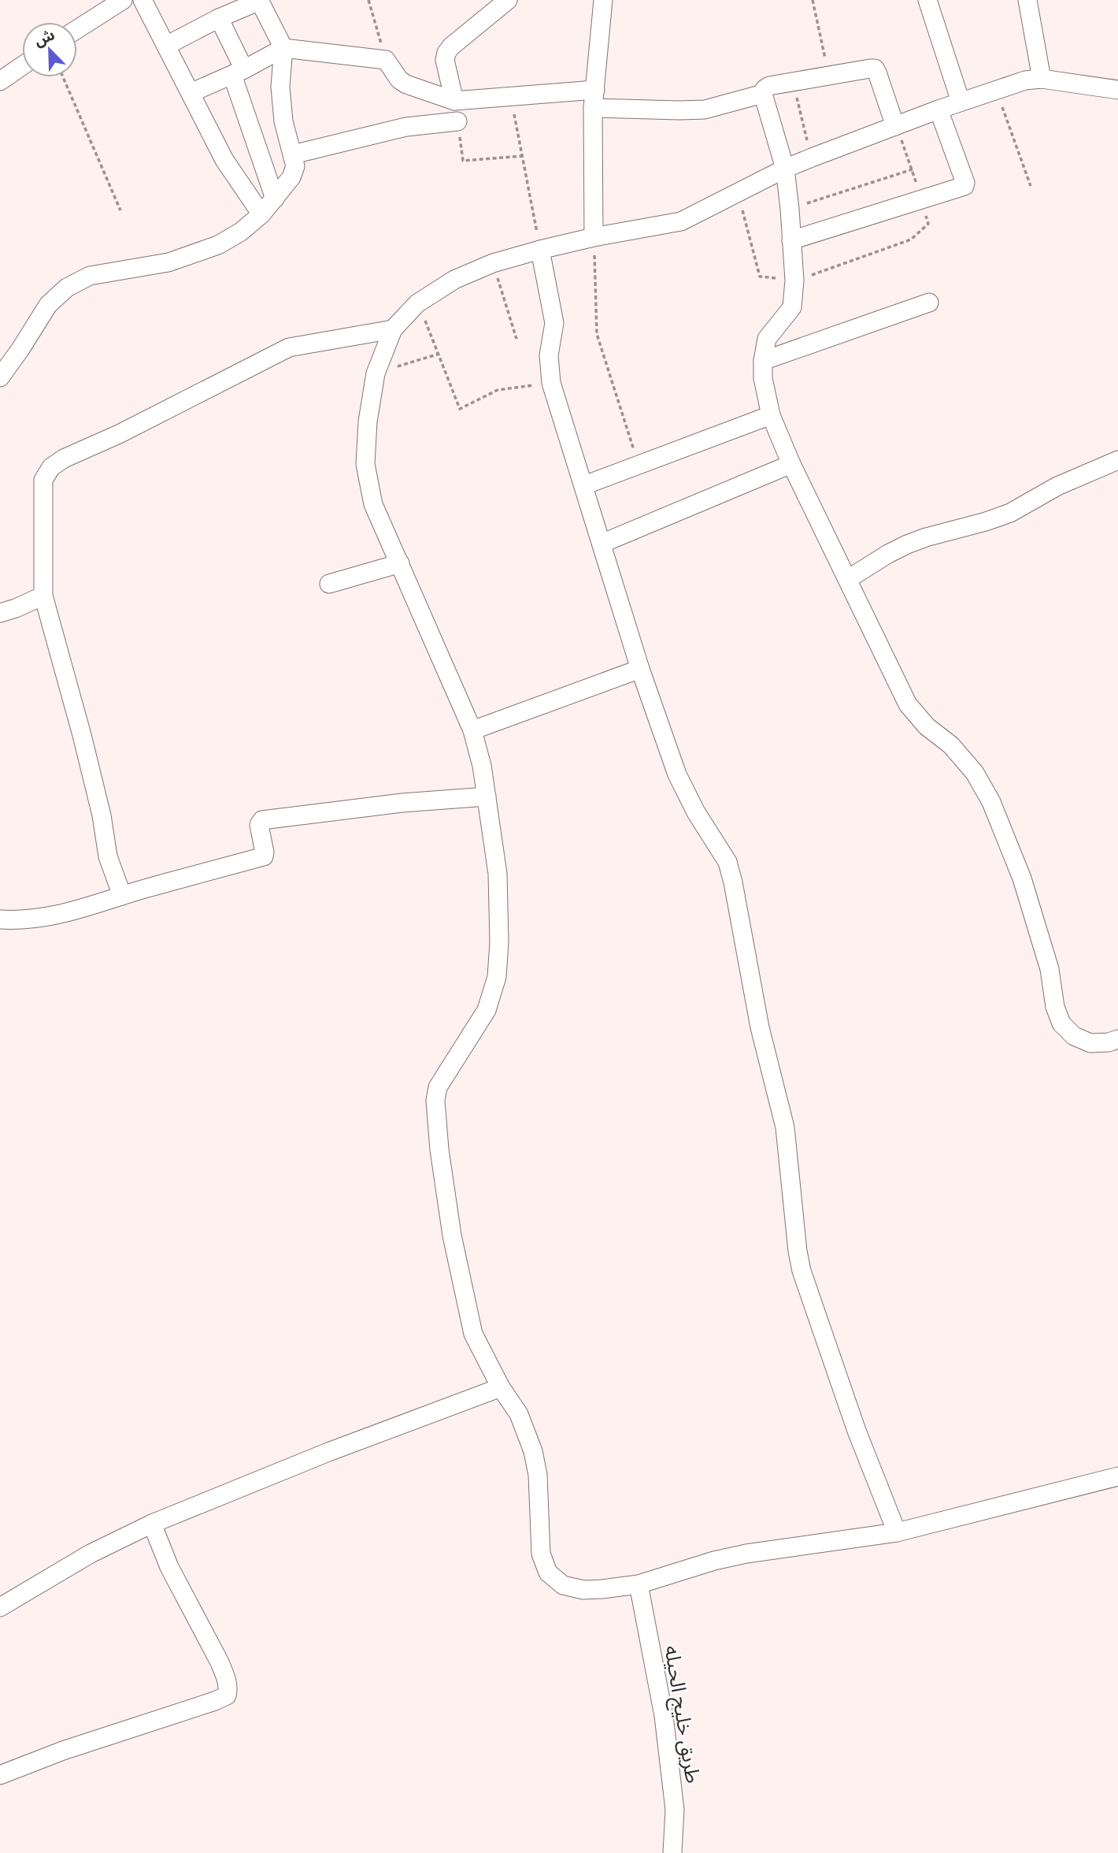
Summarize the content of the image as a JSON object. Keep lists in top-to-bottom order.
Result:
{
  "streets": {
    "street": ["طريق خليج الحيله"]
  },
  "north": "top left"
}
